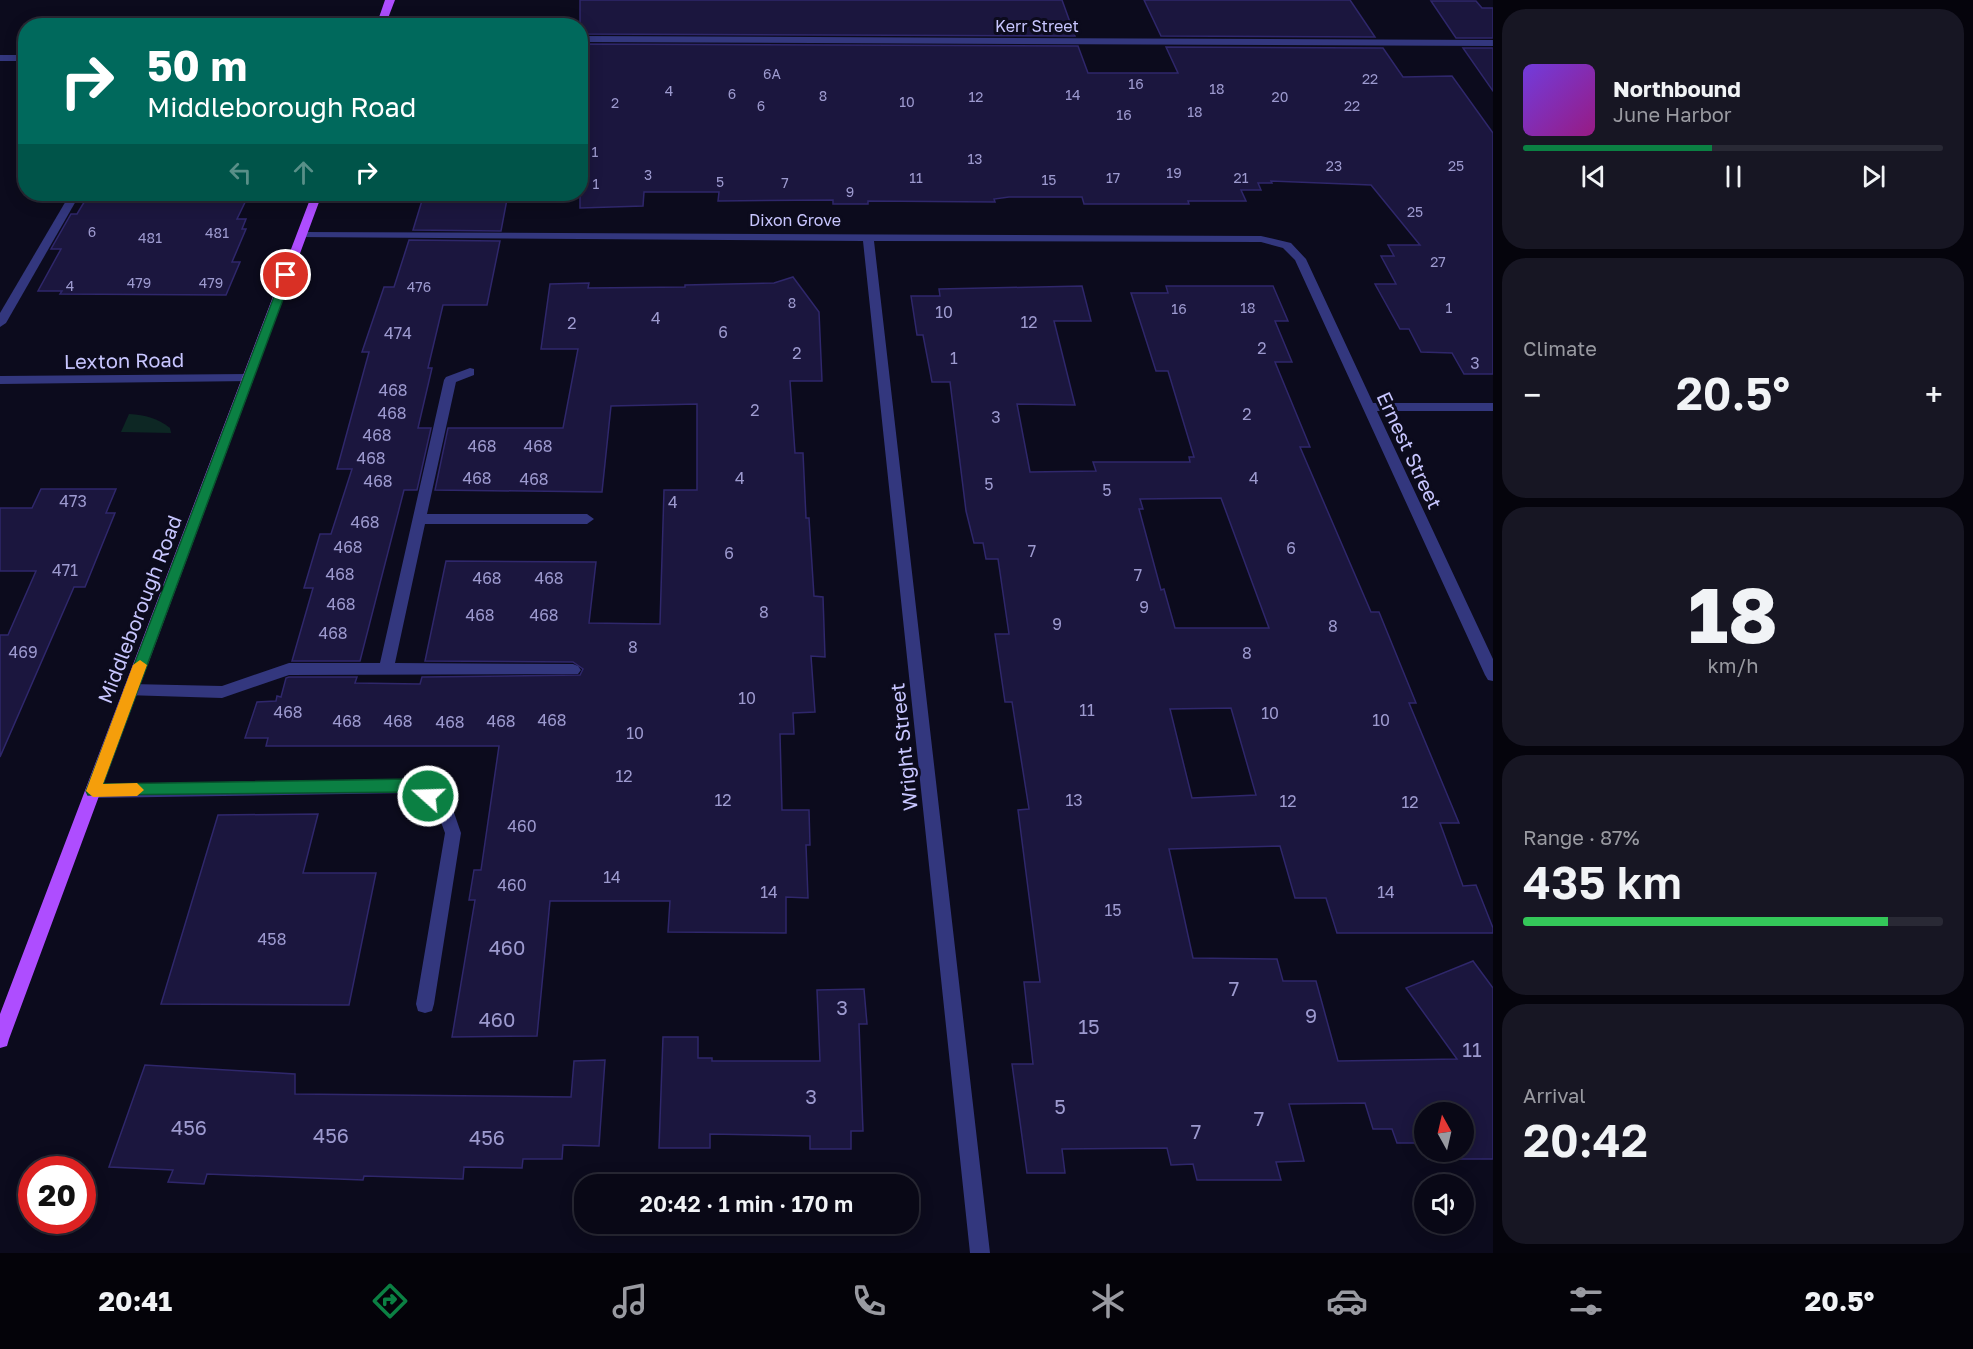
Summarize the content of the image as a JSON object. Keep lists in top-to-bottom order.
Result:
{
  "streets": {
    "main road": ["Middleborough Road"],
    "street": [
      "Kerr Street",
      "Dixon Grove",
      "Lexton Road",
      "Ernest Street",
      "Wright Street"
    ]
  },
  "crossings": [
    ["Dixon Grove", "Ernest Street"],
    ["Dixon Grove", "Middleborough Road"],
    ["Dixon Grove", "Wright Street"],
    ["Lexton Road", "Middleborough Road"]
  ],
  "house_numbers": [
    "6A",
    "22",
    "16",
    "18",
    "4",
    "6",
    "14",
    "8",
    "12",
    "20",
    "10",
    "2",
    "6",
    "22",
    "18",
    "16",
    "1",
    "13",
    "23",
    "25",
    "19",
    "3",
    "11",
    "17",
    "21",
    "15",
    "5",
    "7",
    "1",
    "9",
    "25",
    "6",
    "481",
    "481",
    "27",
    "479",
    "479",
    "4",
    "476",
    "8",
    "18",
    "1",
    "16",
    "10",
    "4",
    "12",
    "2",
    "6",
    "474",
    "2",
    "2",
    "1",
    "3",
    "468",
    "2",
    "468",
    "2",
    "3",
    "468",
    "468",
    "468",
    "468",
    "468",
    "4",
    "4",
    "468",
    "468",
    "5",
    "5",
    "473",
    "4",
    "468",
    "468",
    "6",
    "7",
    "6",
    "471",
    "468",
    "7",
    "468",
    "468",
    "468",
    "9",
    "8",
    "468",
    "468",
    "9",
    "8",
    "468",
    "8",
    "469",
    "8",
    "10",
    "11",
    "468",
    "10",
    "468",
    "10",
    "468",
    "468",
    "468",
    "468",
    "10",
    "12",
    "12",
    "13",
    "12",
    "12",
    "460",
    "14",
    "460",
    "14",
    "14",
    "15",
    "458",
    "460",
    "7",
    "3",
    "9",
    "460",
    "15",
    "11",
    "3",
    "5",
    "7",
    "456",
    "7",
    "456",
    "456"
  ],
  "north": "top",
  "page": {
    "turn": ["50 m", "Middleborough Road"],
    "song": ["Northbound", "June Harbor"],
    "tile": [
      "Climate",
      ["18", "km/h"],
      ["Range · 87%", "435 km"],
      ["Arrival", "20:42"]
    ],
    "heat": ["−", "20.5°", "+"],
    "limit": "20",
    "trip": "20:42 · 1 min · 170 m",
    "tabs": ["20:41", "20.5°"]
  }
}
